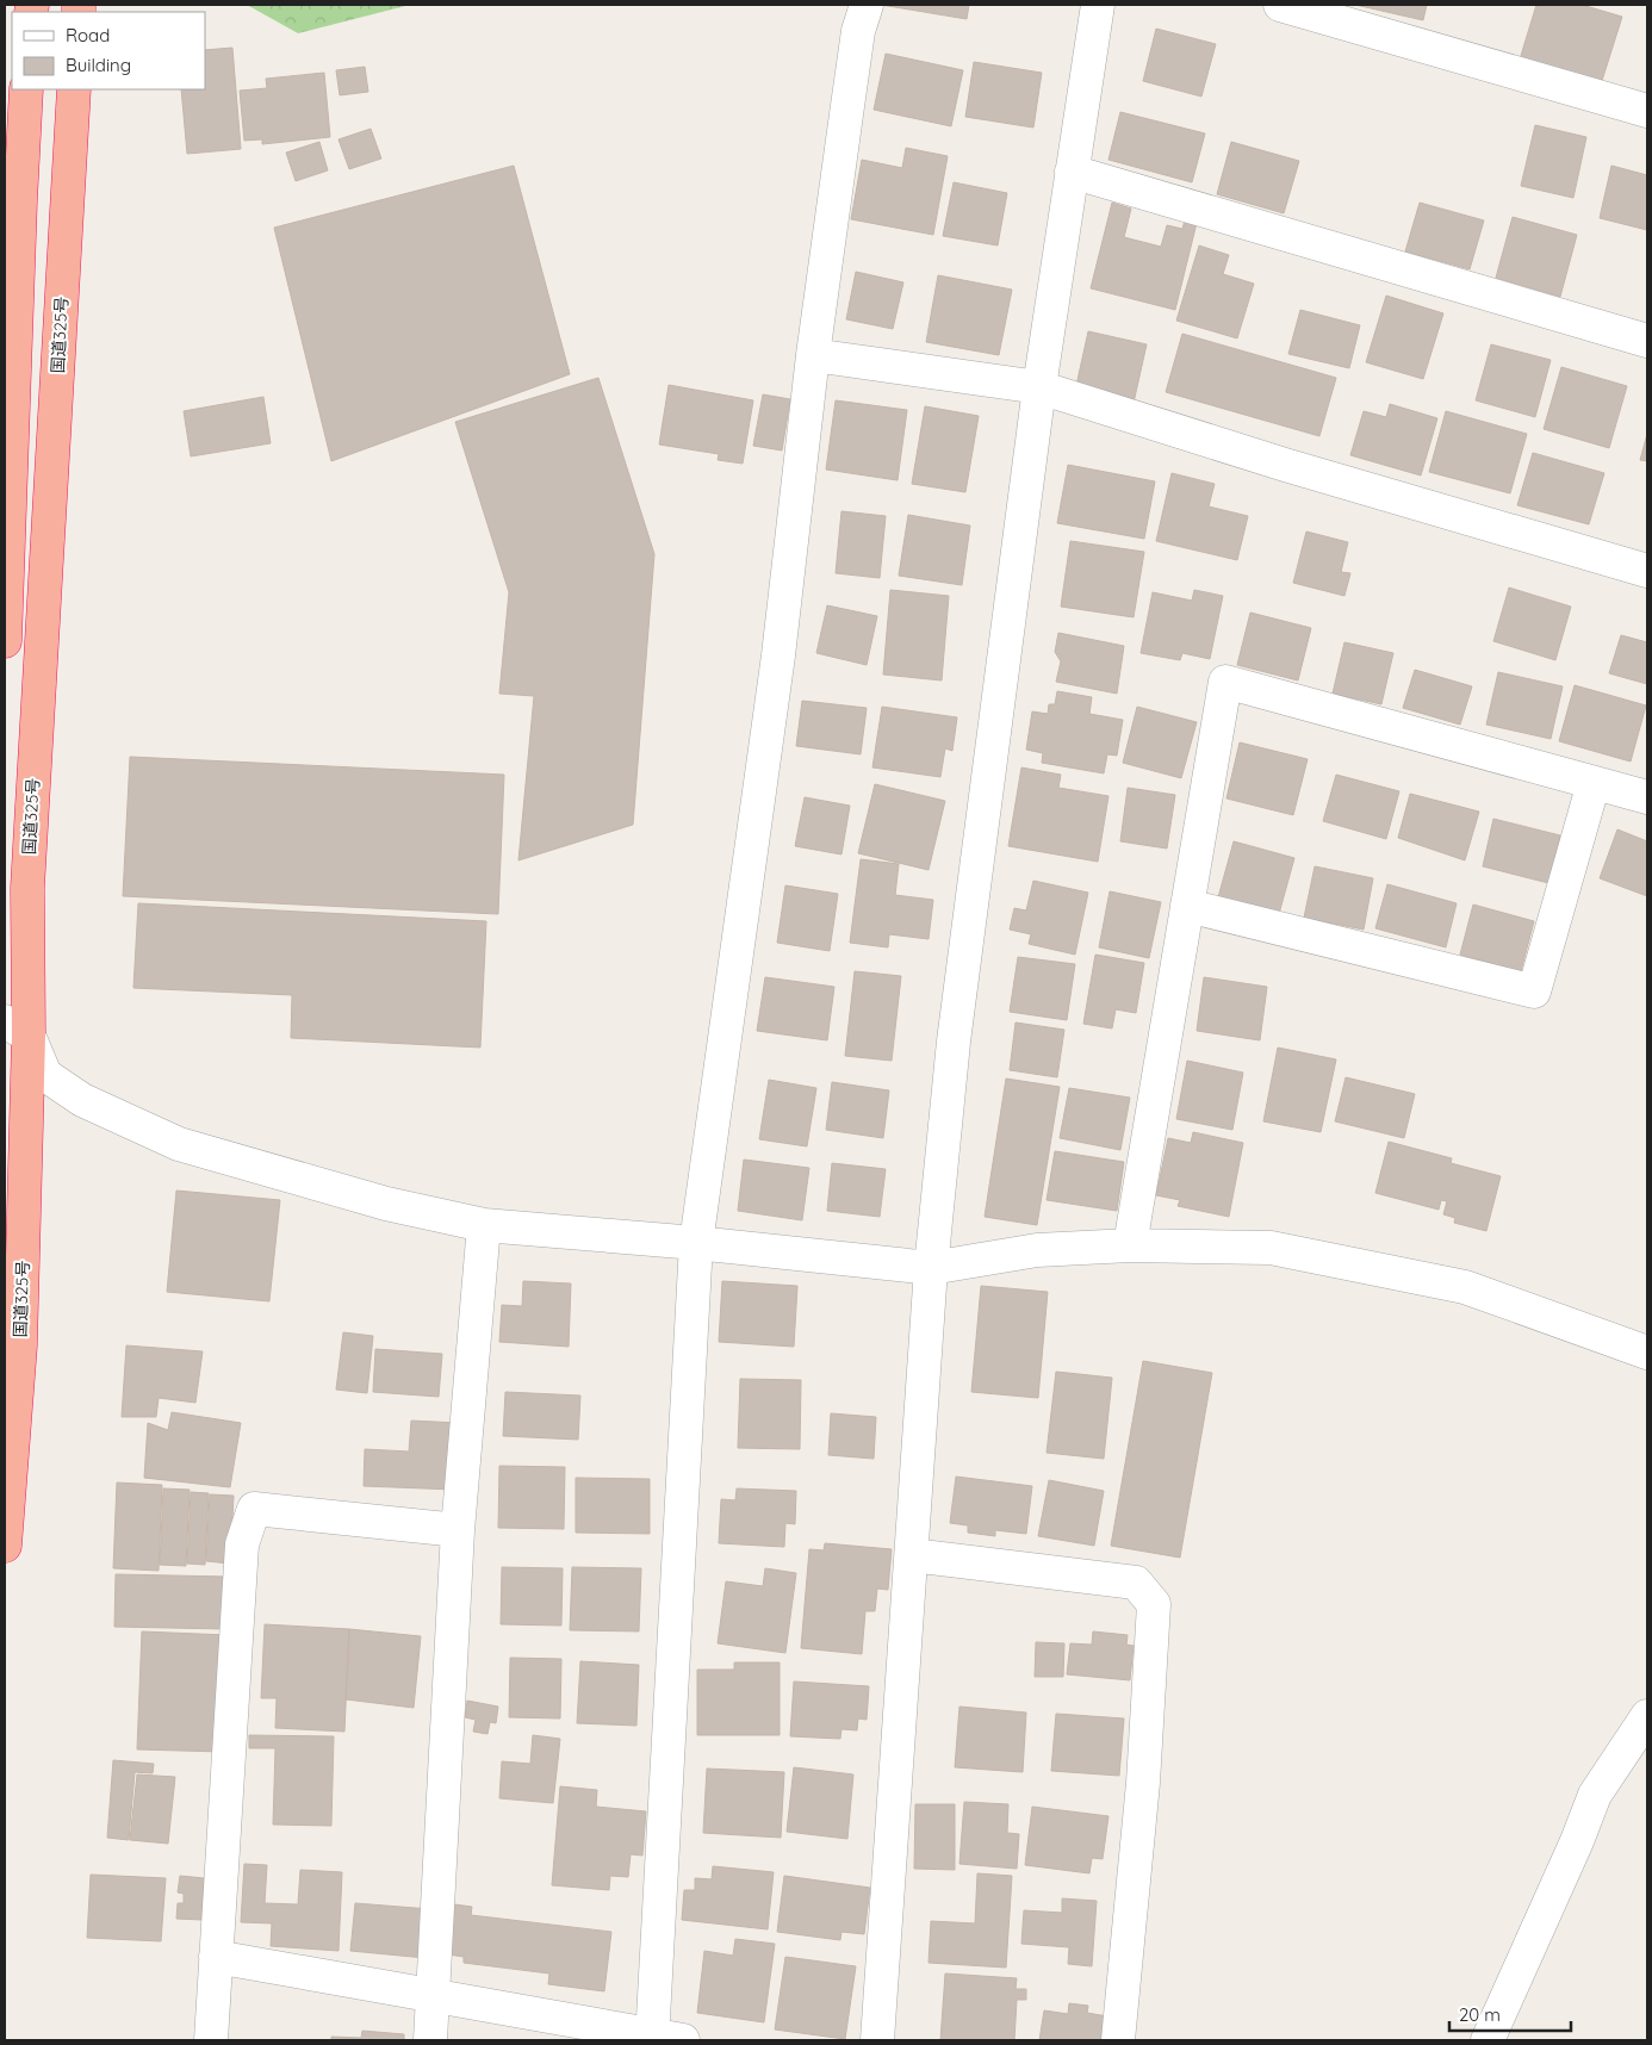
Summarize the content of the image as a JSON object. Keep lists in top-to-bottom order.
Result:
{
  "streets": {
    "highway": ["国道325号"]
  },
  "legend": ["Road", "Building"],
  "scale_bar": "20 m"
}
